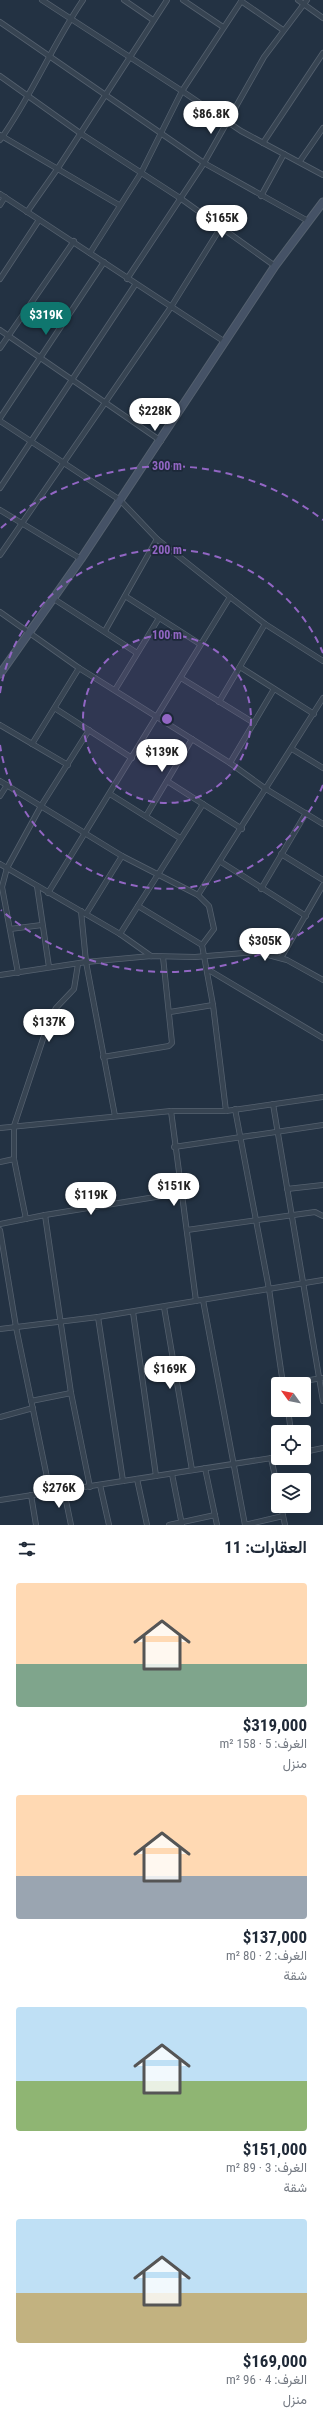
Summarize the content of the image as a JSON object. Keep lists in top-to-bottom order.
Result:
{
  "north": "top left",
  "page": {
    "price": [
      "$86.8K",
      "$165K",
      "$319K",
      "$228K",
      "$139K",
      "$305K",
      "$137K",
      "$151K",
      "$119K",
      "$169K",
      "$276K"
    ],
    "heading": "العقارات: 11",
    "list": [
      {
        "name": "$319,000",
        "note": "الغرف: 5 · 158 m² · منزل"
      },
      {
        "name": "$137,000",
        "note": "الغرف: 2 · 80 m² · شقة"
      },
      {
        "name": "$151,000",
        "note": "الغرف: 3 · 89 m² · شقة"
      },
      {
        "name": "$169,000",
        "note": "الغرف: 4 · 96 m² · منزل"
      }
    ]
  },
  "rings": ["300 m", "200 m", "100 m"]
}
